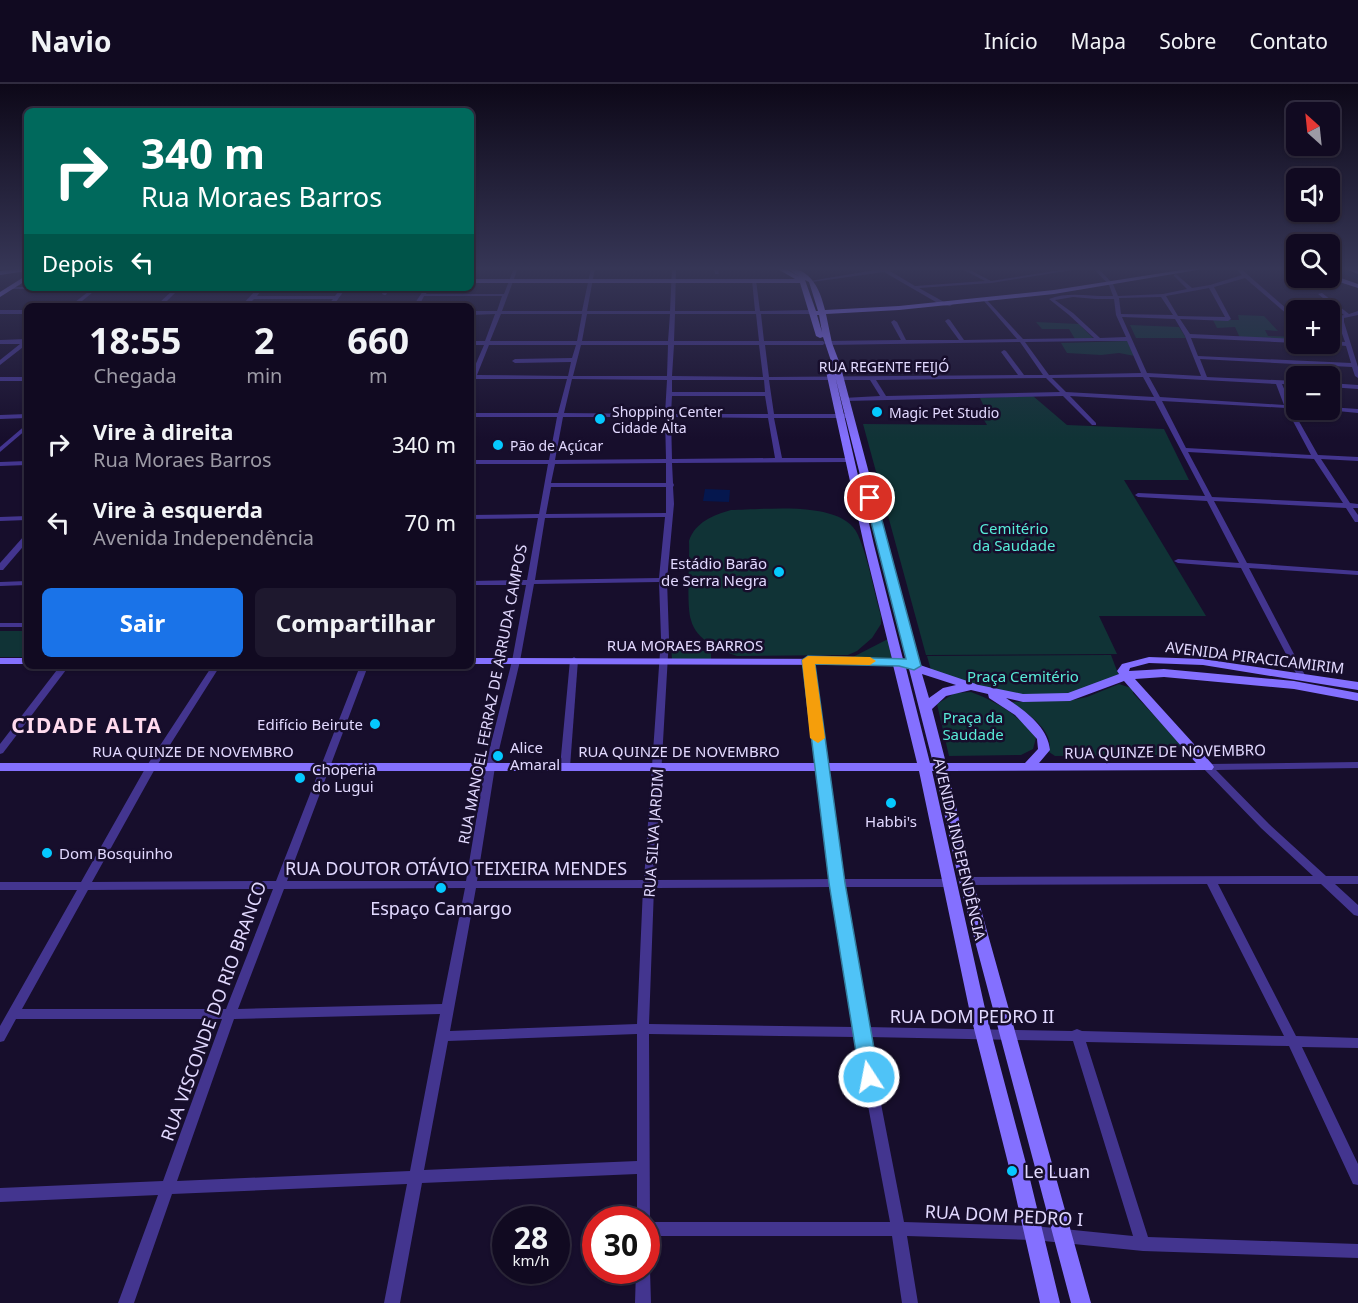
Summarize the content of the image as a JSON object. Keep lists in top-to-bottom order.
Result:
{
  "streets": {
    "main road": [
      "RUA MORAES BARROS",
      "AVENIDA PIRACICAMIRIM",
      "RUA QUINZE DE NOVEMBRO",
      "AVENIDA INDEPENDÊNCIA"
    ],
    "street": [
      "RUA REGENTE FEIJÓ",
      "RUA MANOEL FERRAZ DE ARRUDA CAMPOS",
      "RUA SILVA JARDIM",
      "RUA DOUTOR OTÁVIO TEIXEIRA MENDES",
      "RUA VISCONDE DO RIO BRANCO",
      "RUA DOM PEDRO II",
      "RUA DOM PEDRO I"
    ]
  },
  "crossings": [
    ["RUA REGENTE FEIJÓ", "RUA MANOEL FERRAZ DE ARRUDA CAMPOS"],
    ["RUA REGENTE FEIJÓ", "RUA SILVA JARDIM"],
    ["RUA REGENTE FEIJÓ", "AVENIDA INDEPENDÊNCIA"],
    ["RUA MORAES BARROS", "AVENIDA PIRACICAMIRIM"],
    ["RUA MORAES BARROS", "RUA MANOEL FERRAZ DE ARRUDA CAMPOS"],
    ["RUA MORAES BARROS", "RUA SILVA JARDIM"],
    ["RUA MORAES BARROS", "AVENIDA INDEPENDÊNCIA"],
    ["AVENIDA PIRACICAMIRIM", "AVENIDA INDEPENDÊNCIA"],
    ["RUA MANOEL FERRAZ DE ARRUDA CAMPOS", "RUA QUINZE DE NOVEMBRO"],
    ["RUA MANOEL FERRAZ DE ARRUDA CAMPOS", "RUA DOUTOR OTÁVIO TEIXEIRA MENDES"],
    ["RUA MANOEL FERRAZ DE ARRUDA CAMPOS", "RUA DOM PEDRO II"],
    ["RUA QUINZE DE NOVEMBRO", "RUA SILVA JARDIM"],
    ["RUA QUINZE DE NOVEMBRO", "AVENIDA INDEPENDÊNCIA"],
    ["RUA QUINZE DE NOVEMBRO", "RUA VISCONDE DO RIO BRANCO"],
    ["RUA SILVA JARDIM", "RUA DOUTOR OTÁVIO TEIXEIRA MENDES"],
    ["RUA SILVA JARDIM", "RUA DOM PEDRO II"],
    ["AVENIDA INDEPENDÊNCIA", "RUA DOUTOR OTÁVIO TEIXEIRA MENDES"],
    ["AVENIDA INDEPENDÊNCIA", "RUA DOM PEDRO II"],
    ["AVENIDA INDEPENDÊNCIA", "RUA DOM PEDRO I"],
    ["RUA DOUTOR OTÁVIO TEIXEIRA MENDES", "RUA VISCONDE DO RIO BRANCO"]
  ],
  "districts": ["CIDADE ALTA"],
  "parks": ["Cemitério da Saudade", "Praça Cemitério", "Praça da Saudade"],
  "places": [
    "Magic Pet Studio",
    "Shopping Center Cidade Alta",
    "Pão de Açúcar",
    "Estádio Barão de Serra Negra",
    "Edifício Beirute",
    "Alice Amaral",
    "Choperia do Lugui",
    "Habbi's",
    "Dom Bosquinho",
    "Espaço Camargo",
    "Le Luan"
  ],
  "north": "top left",
  "page": {
    "header": "Navio",
    "nav": [
      "Início",
      "Mapa",
      "Sobre",
      "Contato"
    ],
    "map_buttons": ["+", "−"],
    "turn": ["340 m", "Rua Moraes Barros"],
    "then": "Depois",
    "eta": [
      "18:55",
      "Chegada",
      "2",
      "min",
      "660",
      "m"
    ],
    "list": [
      {
        "name": "Vire à direita",
        "note": "Rua Moraes Barros",
        "value": "340 m"
      },
      {
        "name": "Vire à esquerda",
        "note": "Avenida Independência",
        "value": "70 m"
      }
    ],
    "buttons": ["Sair", "Compartilhar"],
    "speed": "28 km/h",
    "limit": "30"
  }
}
